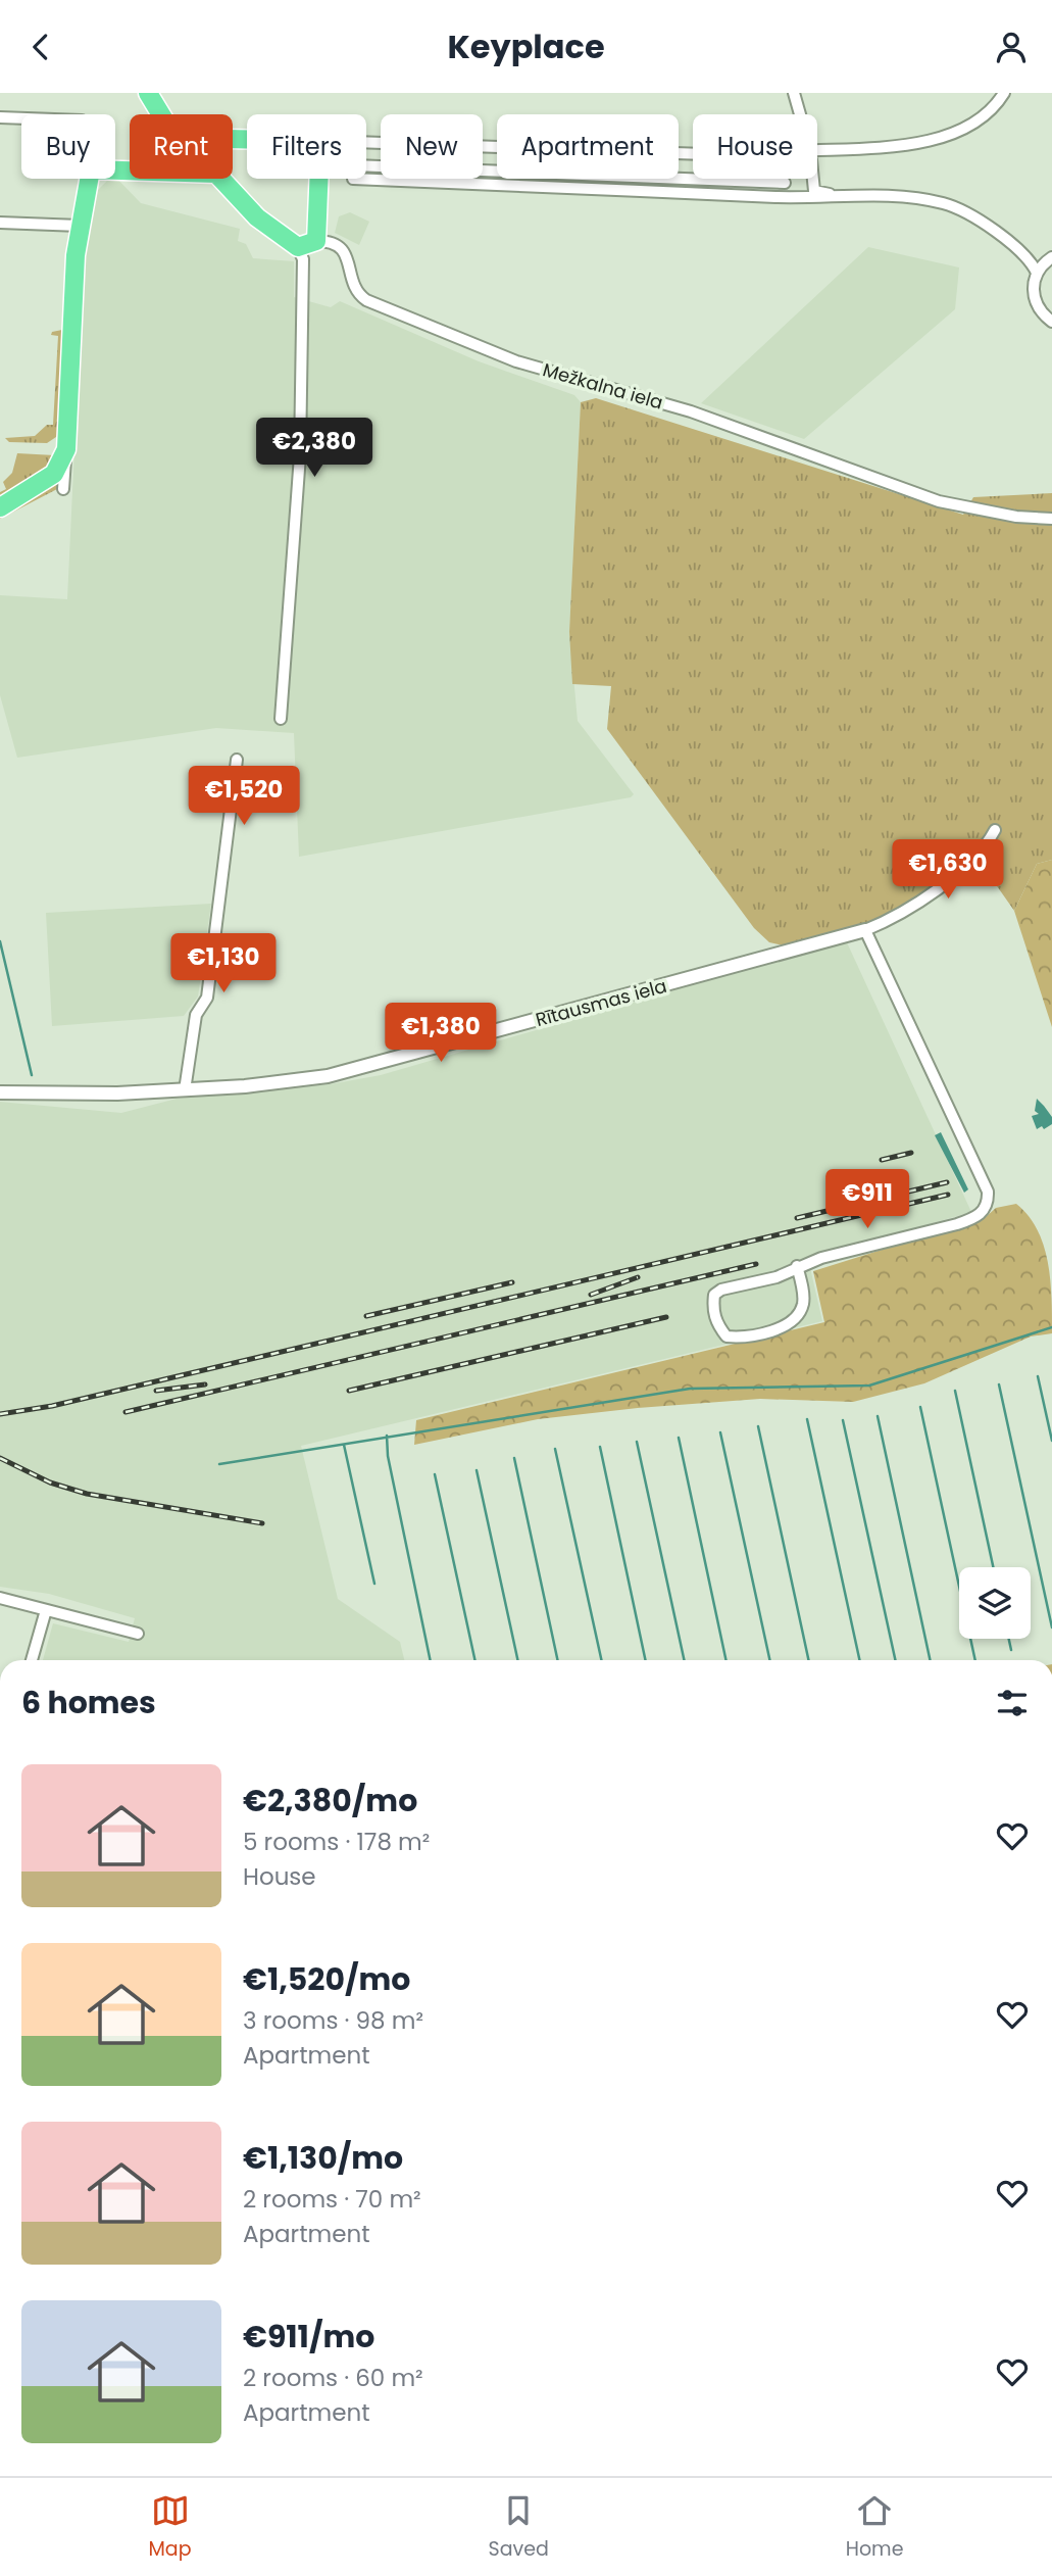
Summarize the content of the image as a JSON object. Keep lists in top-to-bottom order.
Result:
{
  "streets": {
    "street": ["Mežkalna iela", "Rītausmas iela"]
  },
  "page": {
    "header": "Keyplace",
    "chip": [
      "Buy",
      "Rent",
      "Filters",
      "New",
      "Apartment",
      "House"
    ],
    "price": [
      "€2,380",
      "€1,520",
      "€1,630",
      "€1,130",
      "€1,380",
      "€911"
    ],
    "heading": "6 homes",
    "list": [
      {
        "name": "€2,380/mo",
        "note": "5 rooms · 178 m² · House"
      },
      {
        "name": "€1,520/mo",
        "note": "3 rooms · 98 m² · Apartment"
      },
      {
        "name": "€1,130/mo",
        "note": "2 rooms · 70 m² · Apartment"
      },
      {
        "name": "€911/mo",
        "note": "2 rooms · 60 m² · Apartment"
      }
    ],
    "tabs": ["Map", "Saved", "Home"]
  }
}
